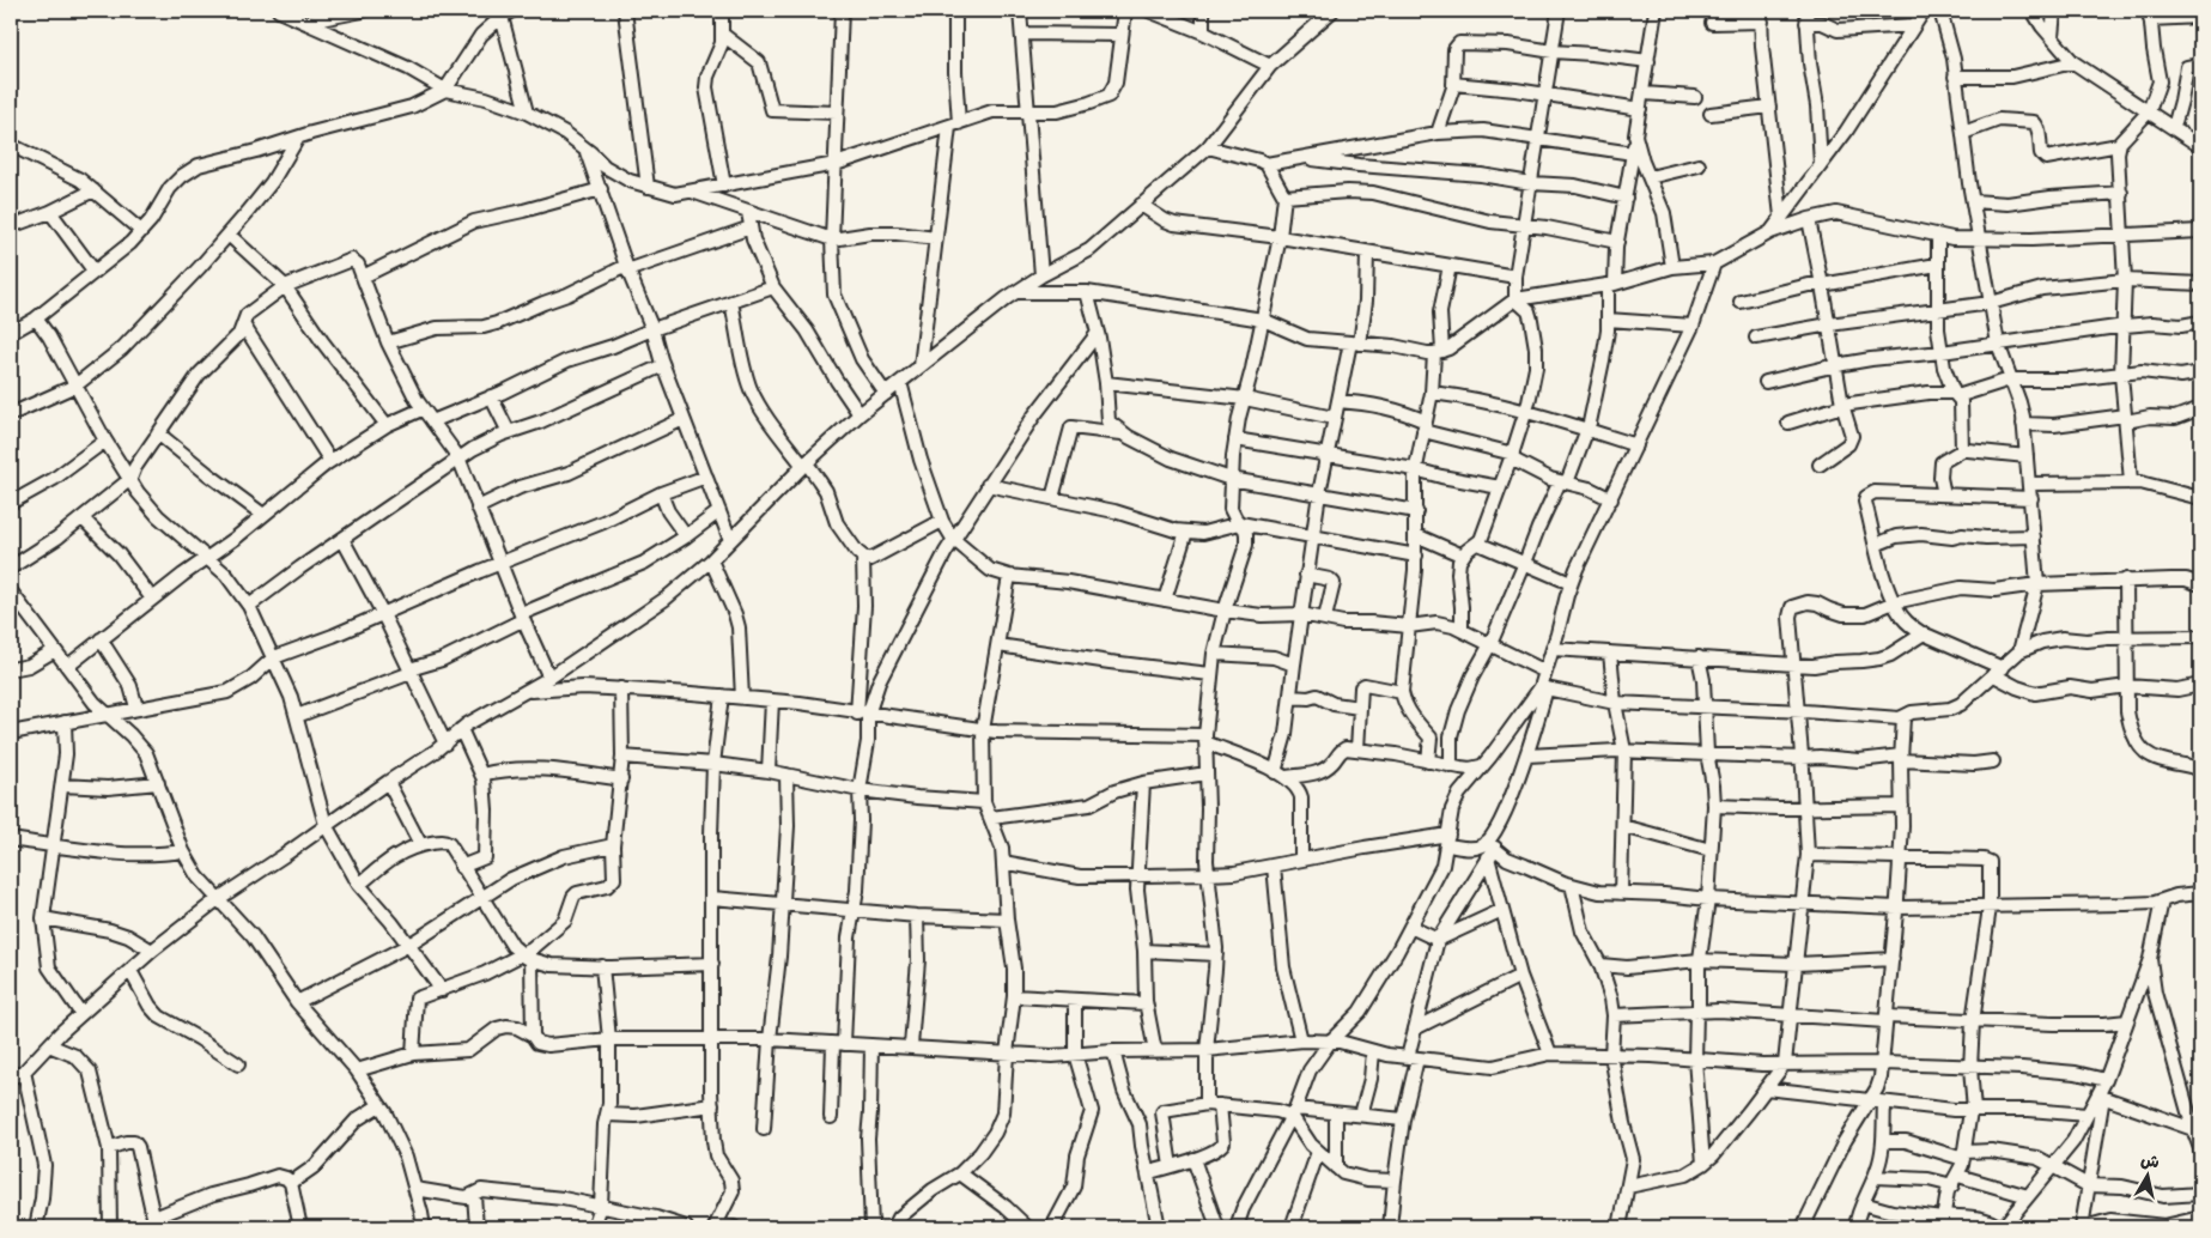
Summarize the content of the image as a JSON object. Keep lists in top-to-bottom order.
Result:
{
  "north": "top"
}
